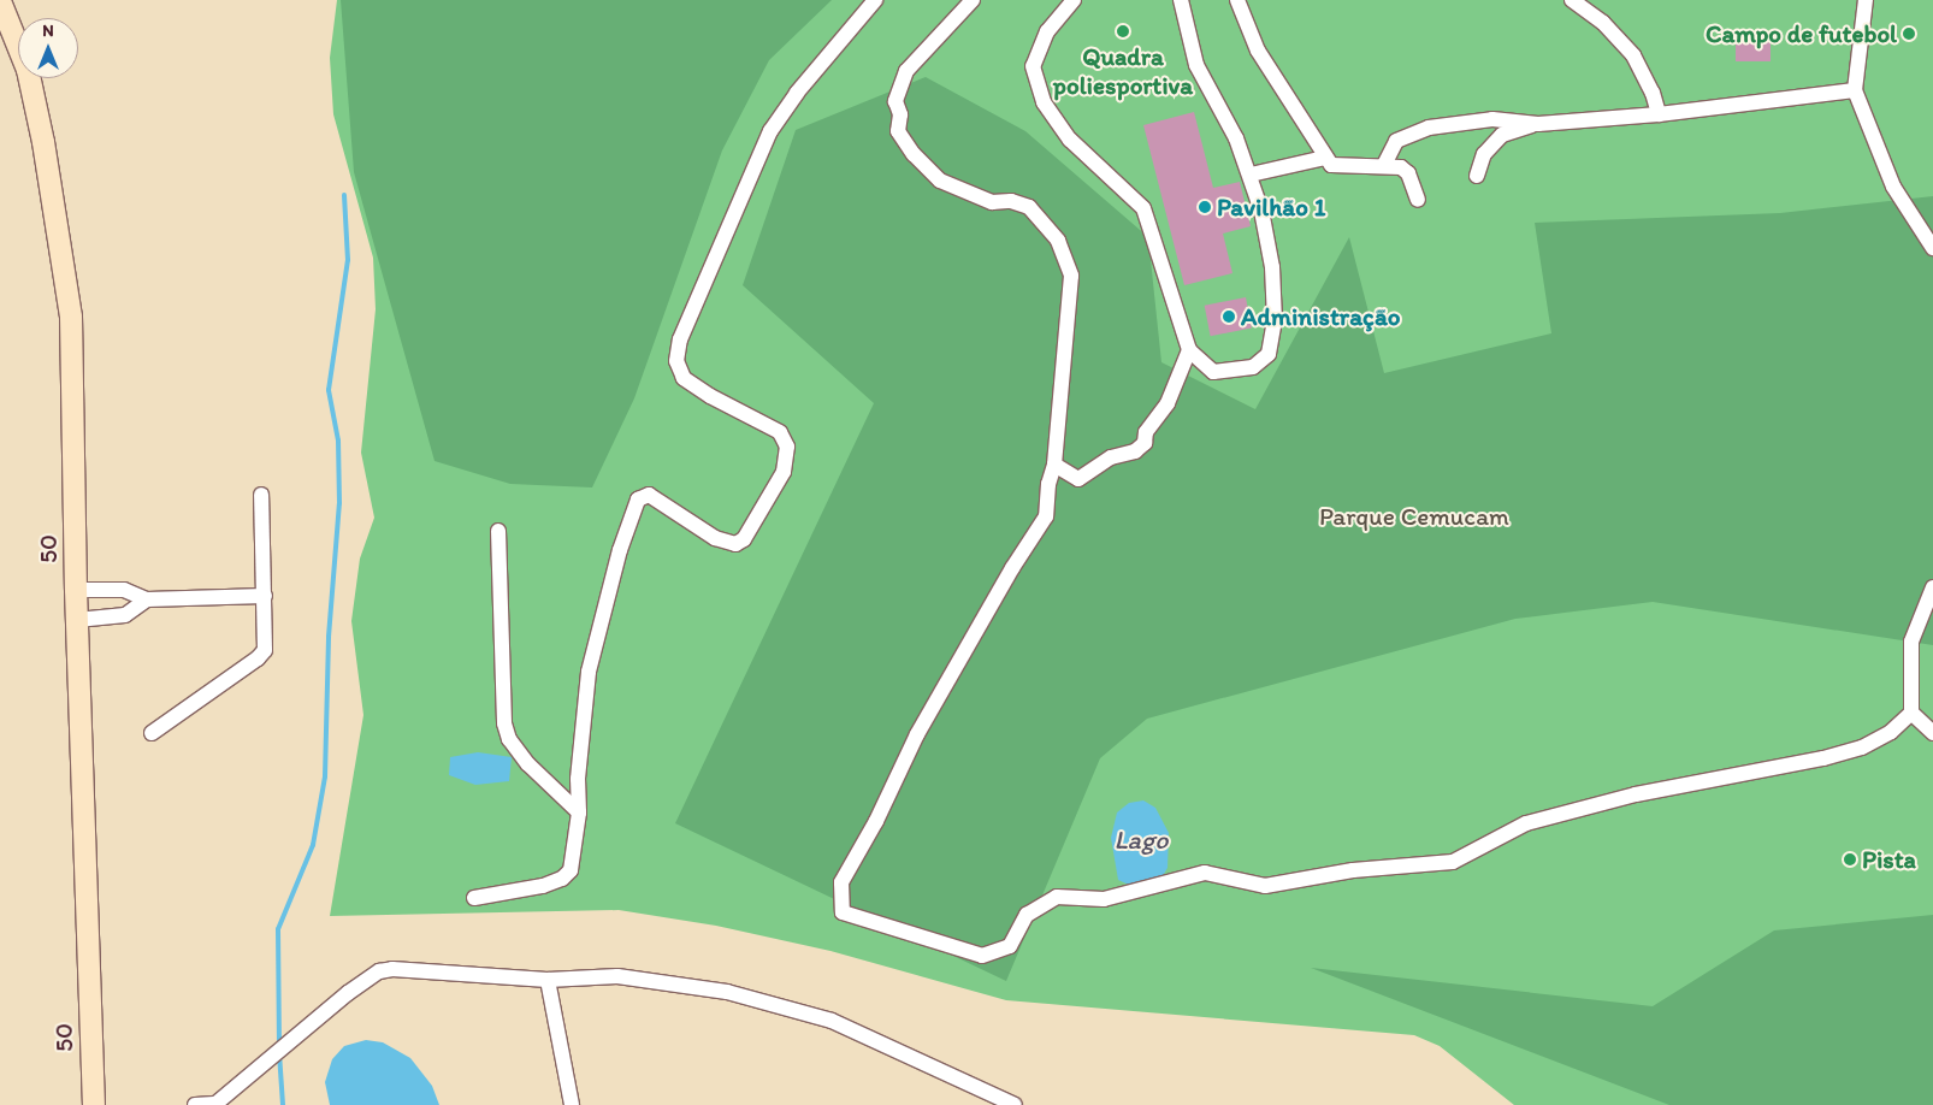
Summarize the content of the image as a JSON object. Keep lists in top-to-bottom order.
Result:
{
  "streets": {
    "main road": ["50"]
  },
  "water": ["Lago"],
  "parks": ["Parque Cemucam"],
  "places": [
    "Quadra poliesportiva",
    "Campo de futebol",
    "Pavilhão 1",
    "Administração",
    "Pista"
  ],
  "north": "top"
}
